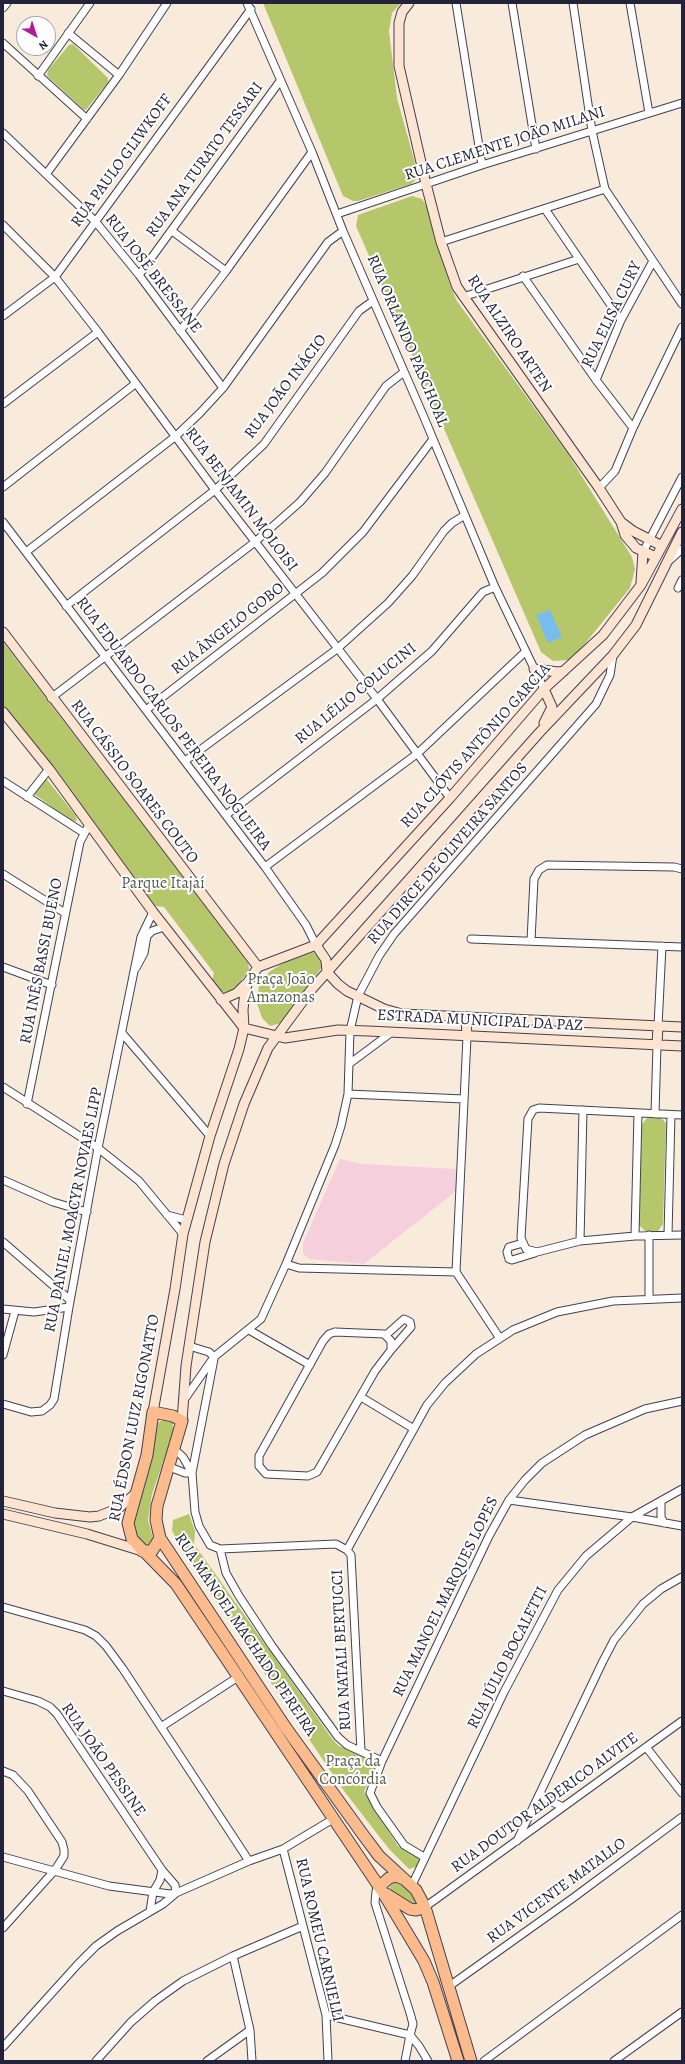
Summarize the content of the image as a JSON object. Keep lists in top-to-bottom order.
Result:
{
  "streets": {
    "main road": ["RUA ÉDSON LUIZ RIGONATTO", "RUA MANOEL MACHADO PEREIRA"],
    "street": [
      "RUA CLEMENTE JOÃO MILANI",
      "RUA ANA TURATO TESSARI",
      "RUA PAULO GLIWKOFF",
      "RUA JOSÉ BRESSANE",
      "RUA ELISA CURY",
      "RUA ALZIRO ARTEN",
      "RUA ORLANDO PASCHOAL",
      "RUA JOÃO INÁCIO",
      "RUA BENJAMIN MOLOISI",
      "RUA ÂNGELO GOBO",
      "RUA LÉLIO COLUCINI",
      "RUA EDUARDO CARLOS PEREIRA NOGUEIRA",
      "RUA CLÓVIS ANTÔNIO GARCIA",
      "RUA CÁSSIO SOARES COUTO",
      "RUA DIRCE DE OLIVEIRA SANTOS",
      "RUA INÊS BASSI BUENO",
      "ESTRADA MUNICIPAL DA PAZ",
      "RUA DANIEL MOACYR NOVAES LIPP",
      "RUA MANOEL MARQUES LOPES",
      "RUA NATALI BERTUCCI",
      "RUA JÚLIO BOCALETTI",
      "RUA JOÃO PESSINE",
      "RUA DOUTOR ALDERICO ALVITE",
      "RUA VICENTE MATALLO",
      "RUA ROMEU CARNIELLI"
    ]
  },
  "crossings": [
    ["RUA CLEMENTE JOÃO MILANI", "RUA ALZIRO ARTEN"],
    ["RUA CLEMENTE JOÃO MILANI", "RUA ORLANDO PASCHOAL"],
    ["RUA ANA TURATO TESSARI", "RUA JOSÉ BRESSANE"],
    ["RUA ANA TURATO TESSARI", "RUA ORLANDO PASCHOAL"],
    ["RUA PAULO GLIWKOFF", "RUA JOSÉ BRESSANE"],
    ["RUA PAULO GLIWKOFF", "RUA ORLANDO PASCHOAL"],
    ["RUA PAULO GLIWKOFF", "RUA BENJAMIN MOLOISI"],
    ["RUA ALZIRO ARTEN", "RUA CLÓVIS ANTÔNIO GARCIA"],
    ["RUA ORLANDO PASCHOAL", "RUA JOÃO INÁCIO"],
    ["RUA ORLANDO PASCHOAL", "RUA ÂNGELO GOBO"],
    ["RUA ORLANDO PASCHOAL", "RUA LÉLIO COLUCINI"],
    ["RUA ORLANDO PASCHOAL", "RUA CLÓVIS ANTÔNIO GARCIA"],
    ["RUA JOÃO INÁCIO", "RUA BENJAMIN MOLOISI"],
    ["RUA JOÃO INÁCIO", "RUA EDUARDO CARLOS PEREIRA NOGUEIRA"],
    ["RUA BENJAMIN MOLOISI", "RUA ÂNGELO GOBO"],
    ["RUA BENJAMIN MOLOISI", "RUA LÉLIO COLUCINI"],
    ["RUA BENJAMIN MOLOISI", "RUA CLÓVIS ANTÔNIO GARCIA"],
    ["RUA ÂNGELO GOBO", "RUA EDUARDO CARLOS PEREIRA NOGUEIRA"],
    ["RUA LÉLIO COLUCINI", "RUA EDUARDO CARLOS PEREIRA NOGUEIRA"],
    ["RUA EDUARDO CARLOS PEREIRA NOGUEIRA", "RUA CLÓVIS ANTÔNIO GARCIA"],
    ["RUA CLÓVIS ANTÔNIO GARCIA", "RUA CÁSSIO SOARES COUTO"],
    ["RUA DIRCE DE OLIVEIRA SANTOS", "ESTRADA MUNICIPAL DA PAZ"],
    ["RUA DIRCE DE OLIVEIRA SANTOS", "RUA MANOEL MACHADO PEREIRA"],
    ["ESTRADA MUNICIPAL DA PAZ", "RUA ÉDSON LUIZ RIGONATTO"],
    ["ESTRADA MUNICIPAL DA PAZ", "RUA MANOEL MACHADO PEREIRA"],
    ["RUA MANOEL MARQUES LOPES", "RUA MANOEL MACHADO PEREIRA"],
    ["RUA MANOEL MARQUES LOPES", "RUA JÚLIO BOCALETTI"],
    ["RUA MANOEL MACHADO PEREIRA", "RUA NATALI BERTUCCI"],
    ["RUA MANOEL MACHADO PEREIRA", "RUA JÚLIO BOCALETTI"],
    ["RUA MANOEL MACHADO PEREIRA", "RUA DOUTOR ALDERICO ALVITE"],
    ["RUA MANOEL MACHADO PEREIRA", "RUA VICENTE MATALLO"]
  ],
  "parks": ["Parque Itajaí", "Praça João Amazonas", "Praça da Concórdia"],
  "north": "bottom right"
}
